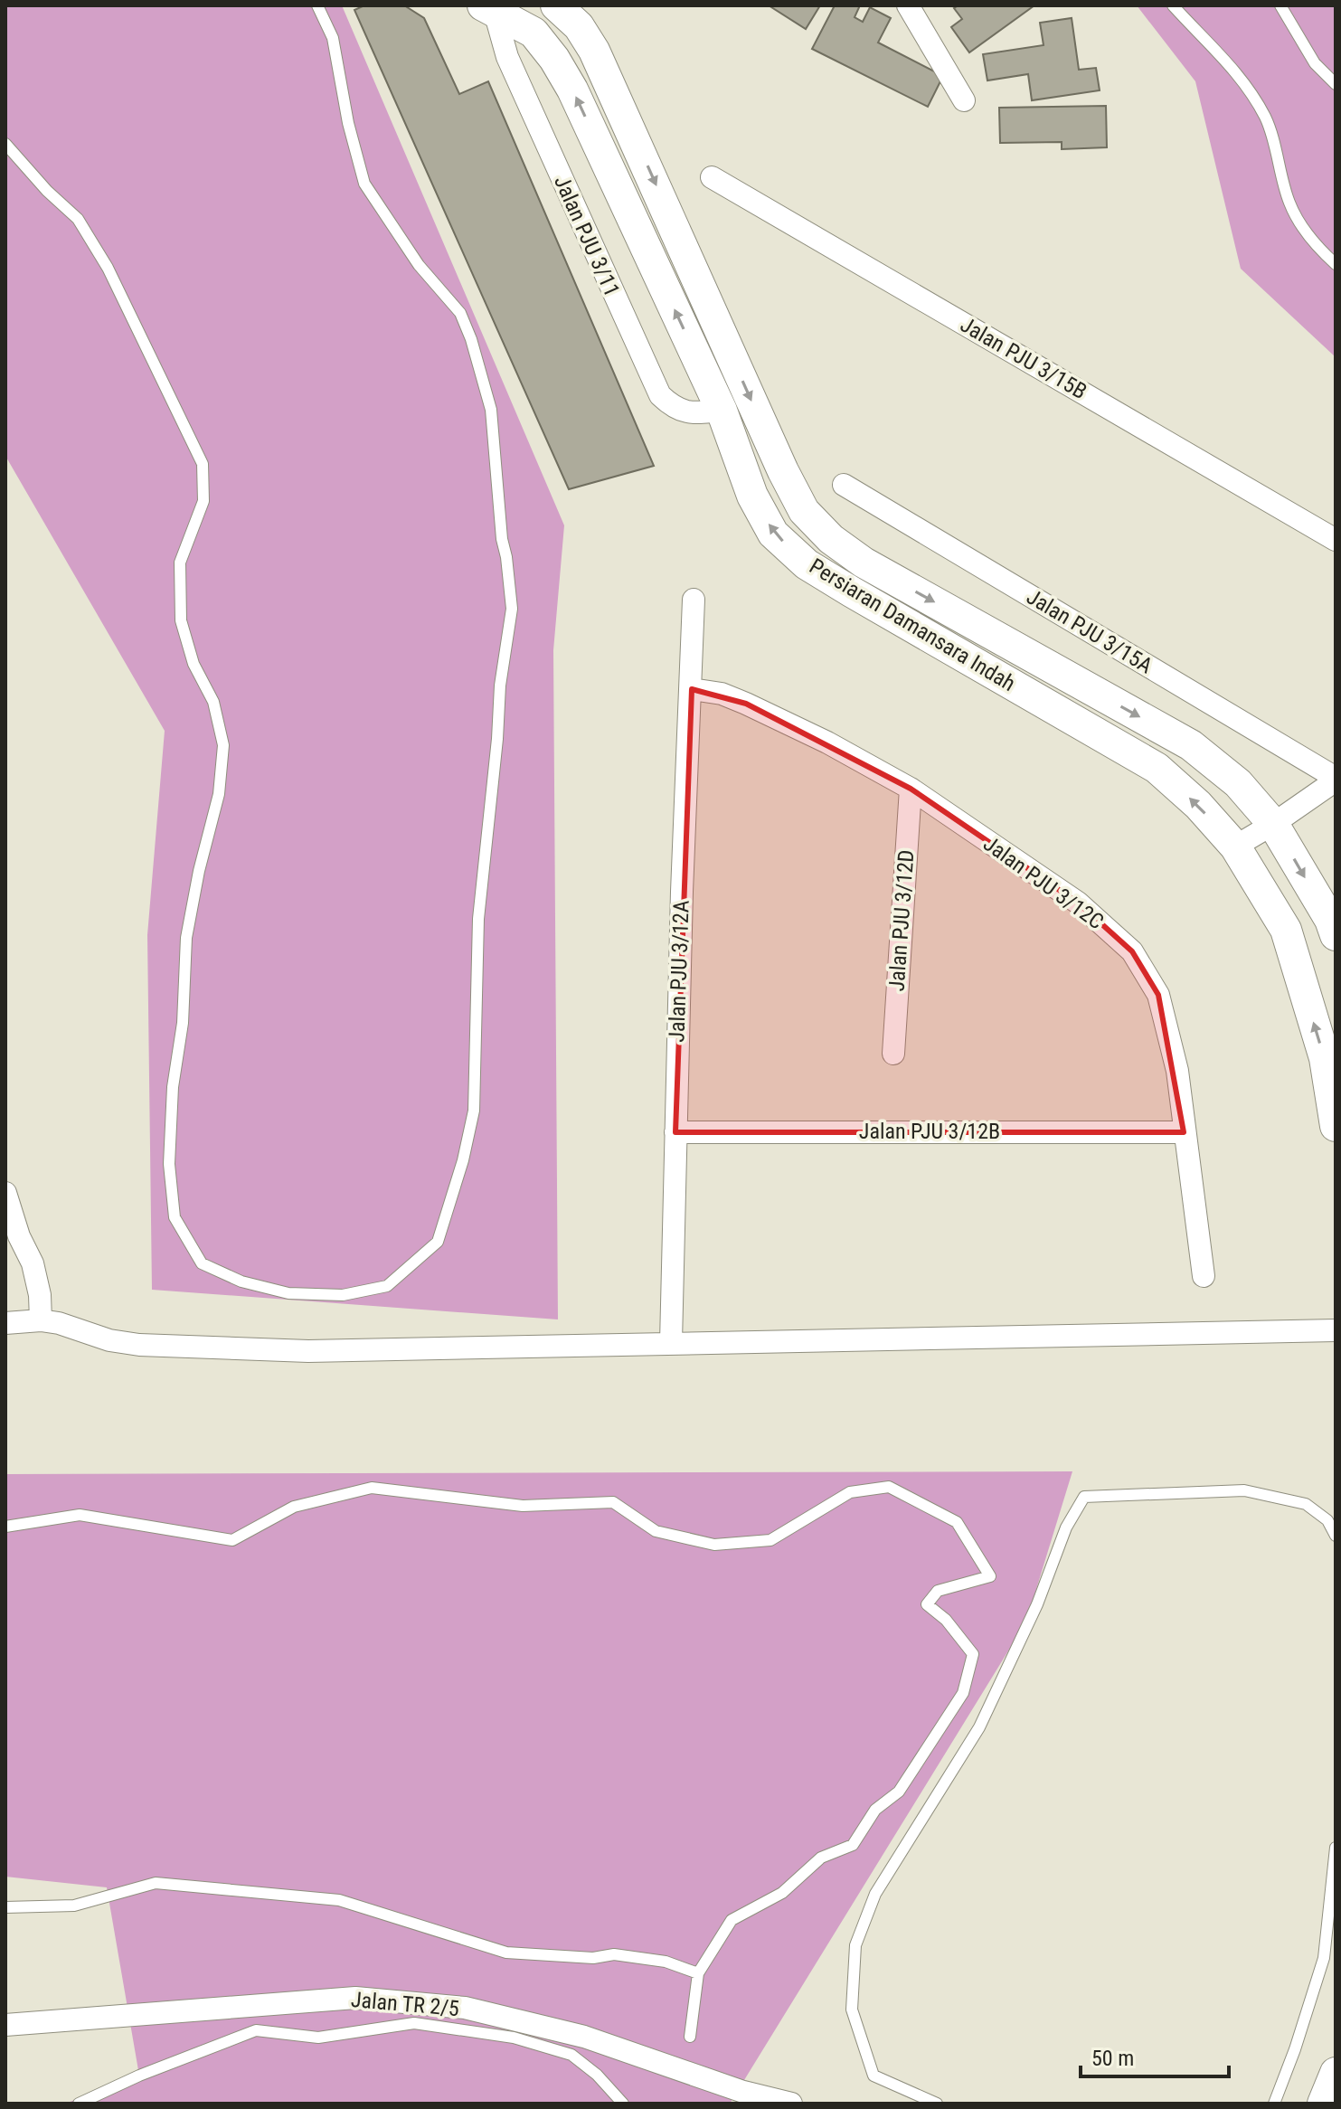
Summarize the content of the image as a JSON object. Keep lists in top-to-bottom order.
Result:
{
  "streets": {
    "main road": ["Persiaran Damansara Indah"],
    "street": [
      "Jalan PJU 3/11",
      "Jalan PJU 3/15B",
      "Jalan PJU 3/15A",
      "Jalan PJU 3/12C",
      "Jalan PJU 3/12D",
      "Jalan PJU 3/12A",
      "Jalan PJU 3/12B",
      "Jalan TR 2/5"
    ]
  },
  "crossings": [
    ["Jalan PJU 3/11", "Persiaran Damansara Indah"],
    ["Jalan PJU 3/12C", "Jalan PJU 3/12D"],
    ["Jalan PJU 3/12C", "Jalan PJU 3/12A"],
    ["Jalan PJU 3/12C", "Jalan PJU 3/12B"],
    ["Jalan PJU 3/12A", "Jalan PJU 3/12B"]
  ],
  "scale_bar": "50 m"
}
